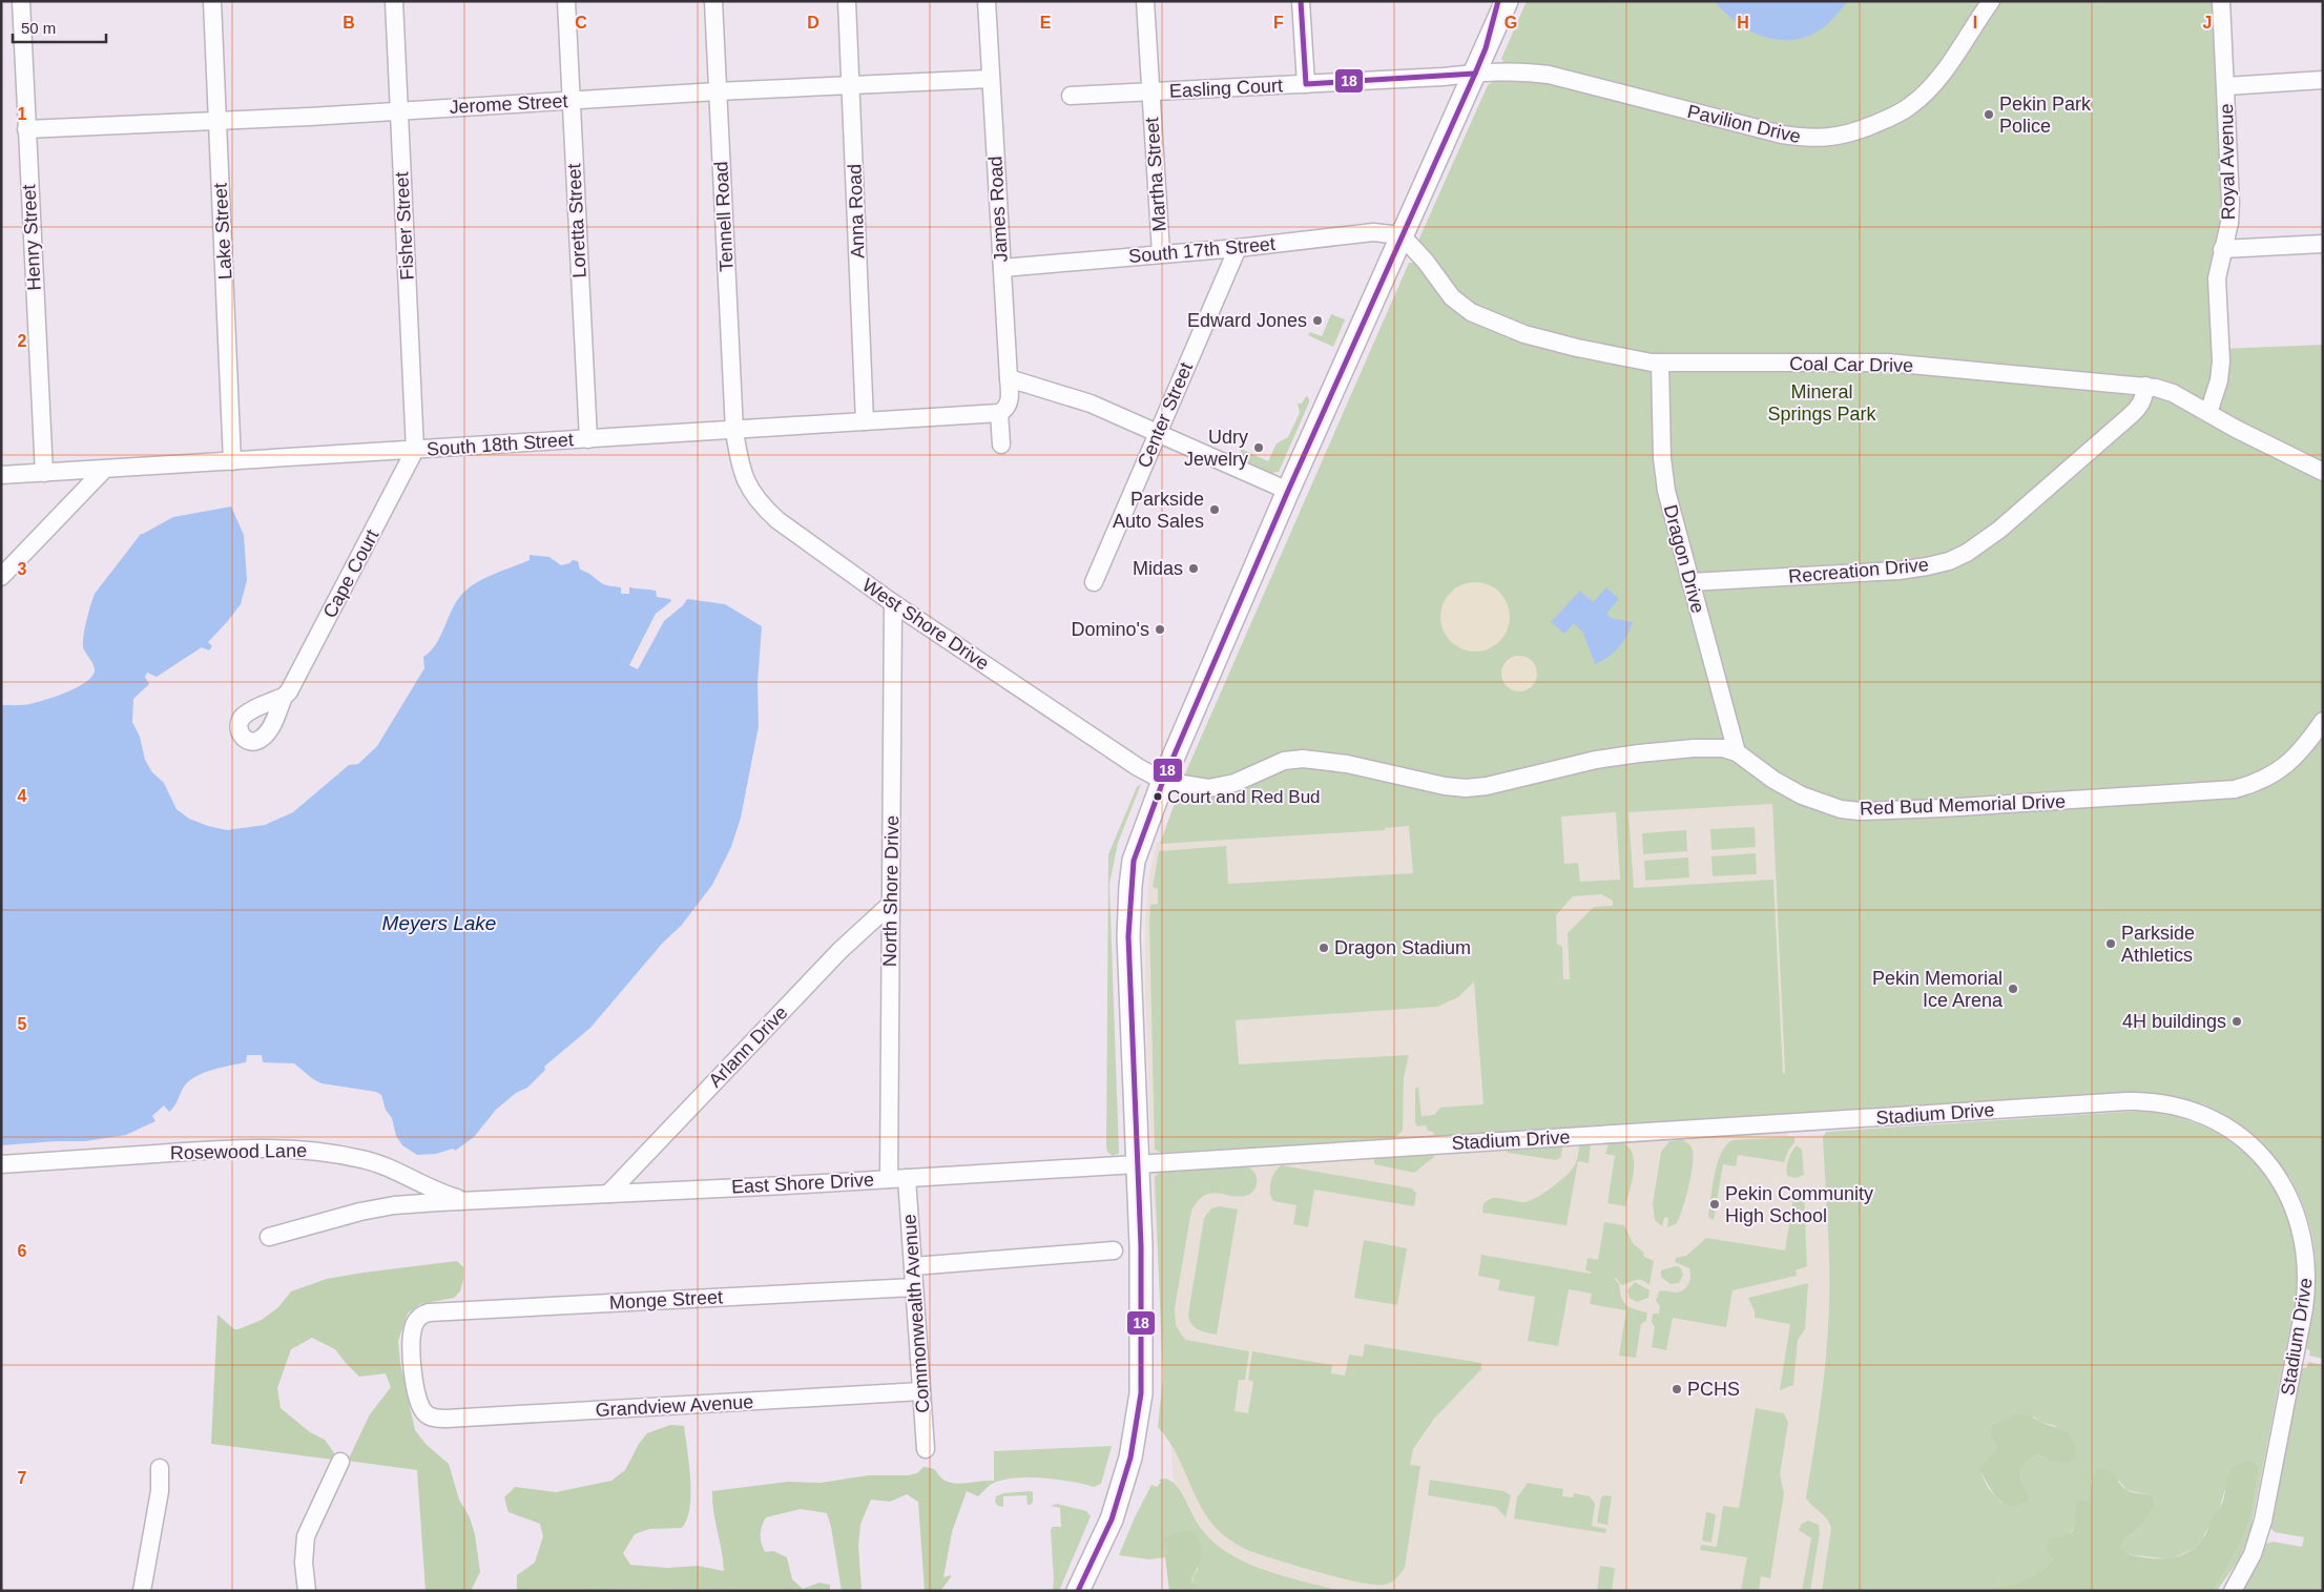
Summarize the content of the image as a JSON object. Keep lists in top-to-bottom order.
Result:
{
  "streets": {
    "street": [
      "Easling Court",
      "Jerome Street",
      "Pavilion Drive",
      "Royal Avenue",
      "Martha Street",
      "James Road",
      "Anna Road",
      "Tennell Road",
      "Loretta Street",
      "Fisher Street",
      "Lake Street",
      "Henry Street",
      "South 17th Street",
      "Coal Car Drive",
      "Center Street",
      "South 18th Street",
      "Dragon Drive",
      "Recreation Drive",
      "Cape Court",
      "West Shore Drive",
      "Red Bud Memorial Drive",
      "North Shore Drive",
      "Arlann Drive",
      "Stadium Drive",
      "Rosewood Lane",
      "East Shore Drive",
      "Monge Street",
      "Commonwealth Avenue",
      "Grandview Avenue"
    ]
  },
  "crossings": [
    ["Easling Court", "Pavilion Drive"],
    ["Easling Court", "Martha Street"],
    ["Jerome Street", "James Road"],
    ["Jerome Street", "Anna Road"],
    ["Jerome Street", "Tennell Road"],
    ["Jerome Street", "Loretta Street"],
    ["Jerome Street", "Fisher Street"],
    ["Jerome Street", "Lake Street"],
    ["Jerome Street", "Henry Street"],
    ["Royal Avenue", "Coal Car Drive"],
    ["Martha Street", "South 17th Street"],
    ["James Road", "South 17th Street"],
    ["James Road", "South 18th Street"],
    ["Anna Road", "South 18th Street"],
    ["Tennell Road", "South 18th Street"],
    ["Tennell Road", "West Shore Drive"],
    ["Loretta Street", "South 18th Street"],
    ["Fisher Street", "South 18th Street"],
    ["Fisher Street", "Cape Court"],
    ["Lake Street", "South 18th Street"],
    ["Henry Street", "South 18th Street"],
    ["South 17th Street", "Coal Car Drive"],
    ["South 17th Street", "Center Street"],
    ["Coal Car Drive", "Dragon Drive"],
    ["Coal Car Drive", "Recreation Drive"],
    ["South 18th Street", "Cape Court"],
    ["South 18th Street", "West Shore Drive"],
    ["Dragon Drive", "Recreation Drive"],
    ["Dragon Drive", "Red Bud Memorial Drive"],
    ["West Shore Drive", "Red Bud Memorial Drive"],
    ["West Shore Drive", "North Shore Drive"],
    ["North Shore Drive", "Arlann Drive"],
    ["North Shore Drive", "East Shore Drive"],
    ["Arlann Drive", "East Shore Drive"],
    ["Stadium Drive", "East Shore Drive"],
    ["Rosewood Lane", "East Shore Drive"],
    ["East Shore Drive", "Commonwealth Avenue"],
    ["Monge Street", "Commonwealth Avenue"],
    ["Monge Street", "Grandview Avenue"],
    ["Commonwealth Avenue", "Grandview Avenue"]
  ],
  "water": ["Meyers Lake"],
  "parks": ["Mineral Springs Park"],
  "places": [
    "Pekin Park Police",
    "Edward Jones",
    "Udry Jewelry",
    "Parkside Auto Sales",
    "Midas",
    "Domino's",
    "Court and Red Bud",
    "Parkside Athletics",
    "Dragon Stadium",
    "Pekin Memorial Ice Arena",
    "4H buildings",
    "Pekin Community High School",
    "PCHS"
  ],
  "lines": ["transit line 18"],
  "scale_bar": "50 m",
  "grid": {
    "columns": [
      "B",
      "C",
      "D",
      "E",
      "F",
      "G",
      "H",
      "I",
      "J"
    ],
    "rows": [
      "1",
      "2",
      "3",
      "4",
      "5",
      "6",
      "7"
    ]
  }
}
